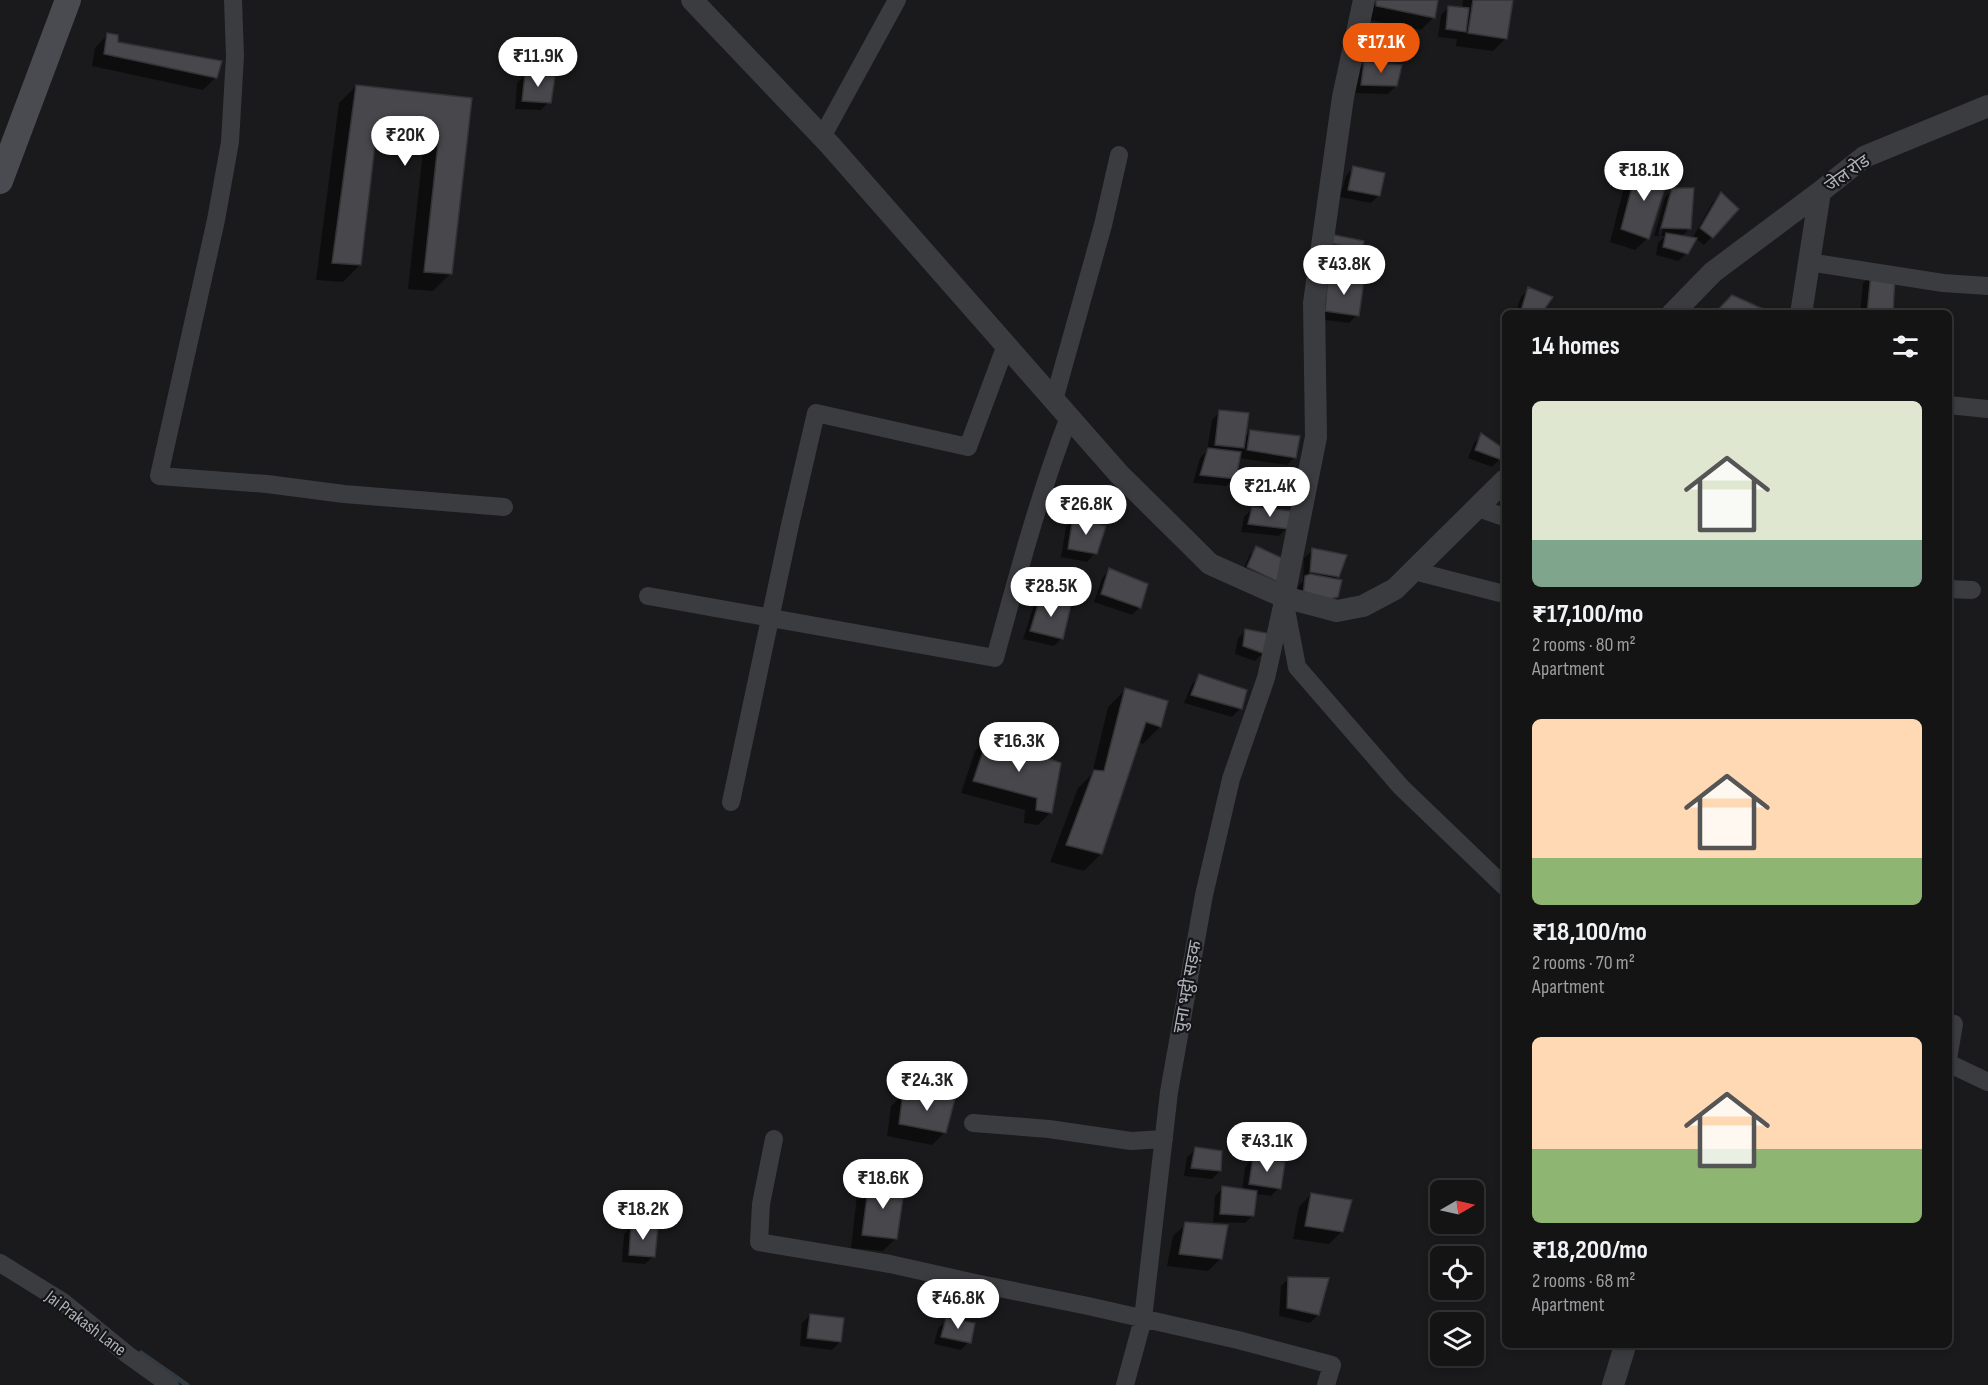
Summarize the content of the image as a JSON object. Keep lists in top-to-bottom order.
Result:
{
  "streets": {
    "street": ["जेल रोड", "चुना भट्ठी सड़क", "Jai Prakash Lane"]
  },
  "north": "right",
  "page": {
    "price": [
      "₹17.1K",
      "₹11.9K",
      "₹20K",
      "₹18.1K",
      "₹43.8K",
      "₹21.4K",
      "₹26.8K",
      "₹28.5K",
      "₹16.3K",
      "₹24.3K",
      "₹43.1K",
      "₹18.6K",
      "₹18.2K",
      "₹46.8K"
    ],
    "heading": "14 homes",
    "list": [
      {
        "name": "₹17,100/mo",
        "note": "2 rooms · 80 m² · Apartment"
      },
      {
        "name": "₹18,100/mo",
        "note": "2 rooms · 70 m² · Apartment"
      },
      {
        "name": "₹18,200/mo",
        "note": "2 rooms · 68 m² · Apartment"
      }
    ]
  }
}
